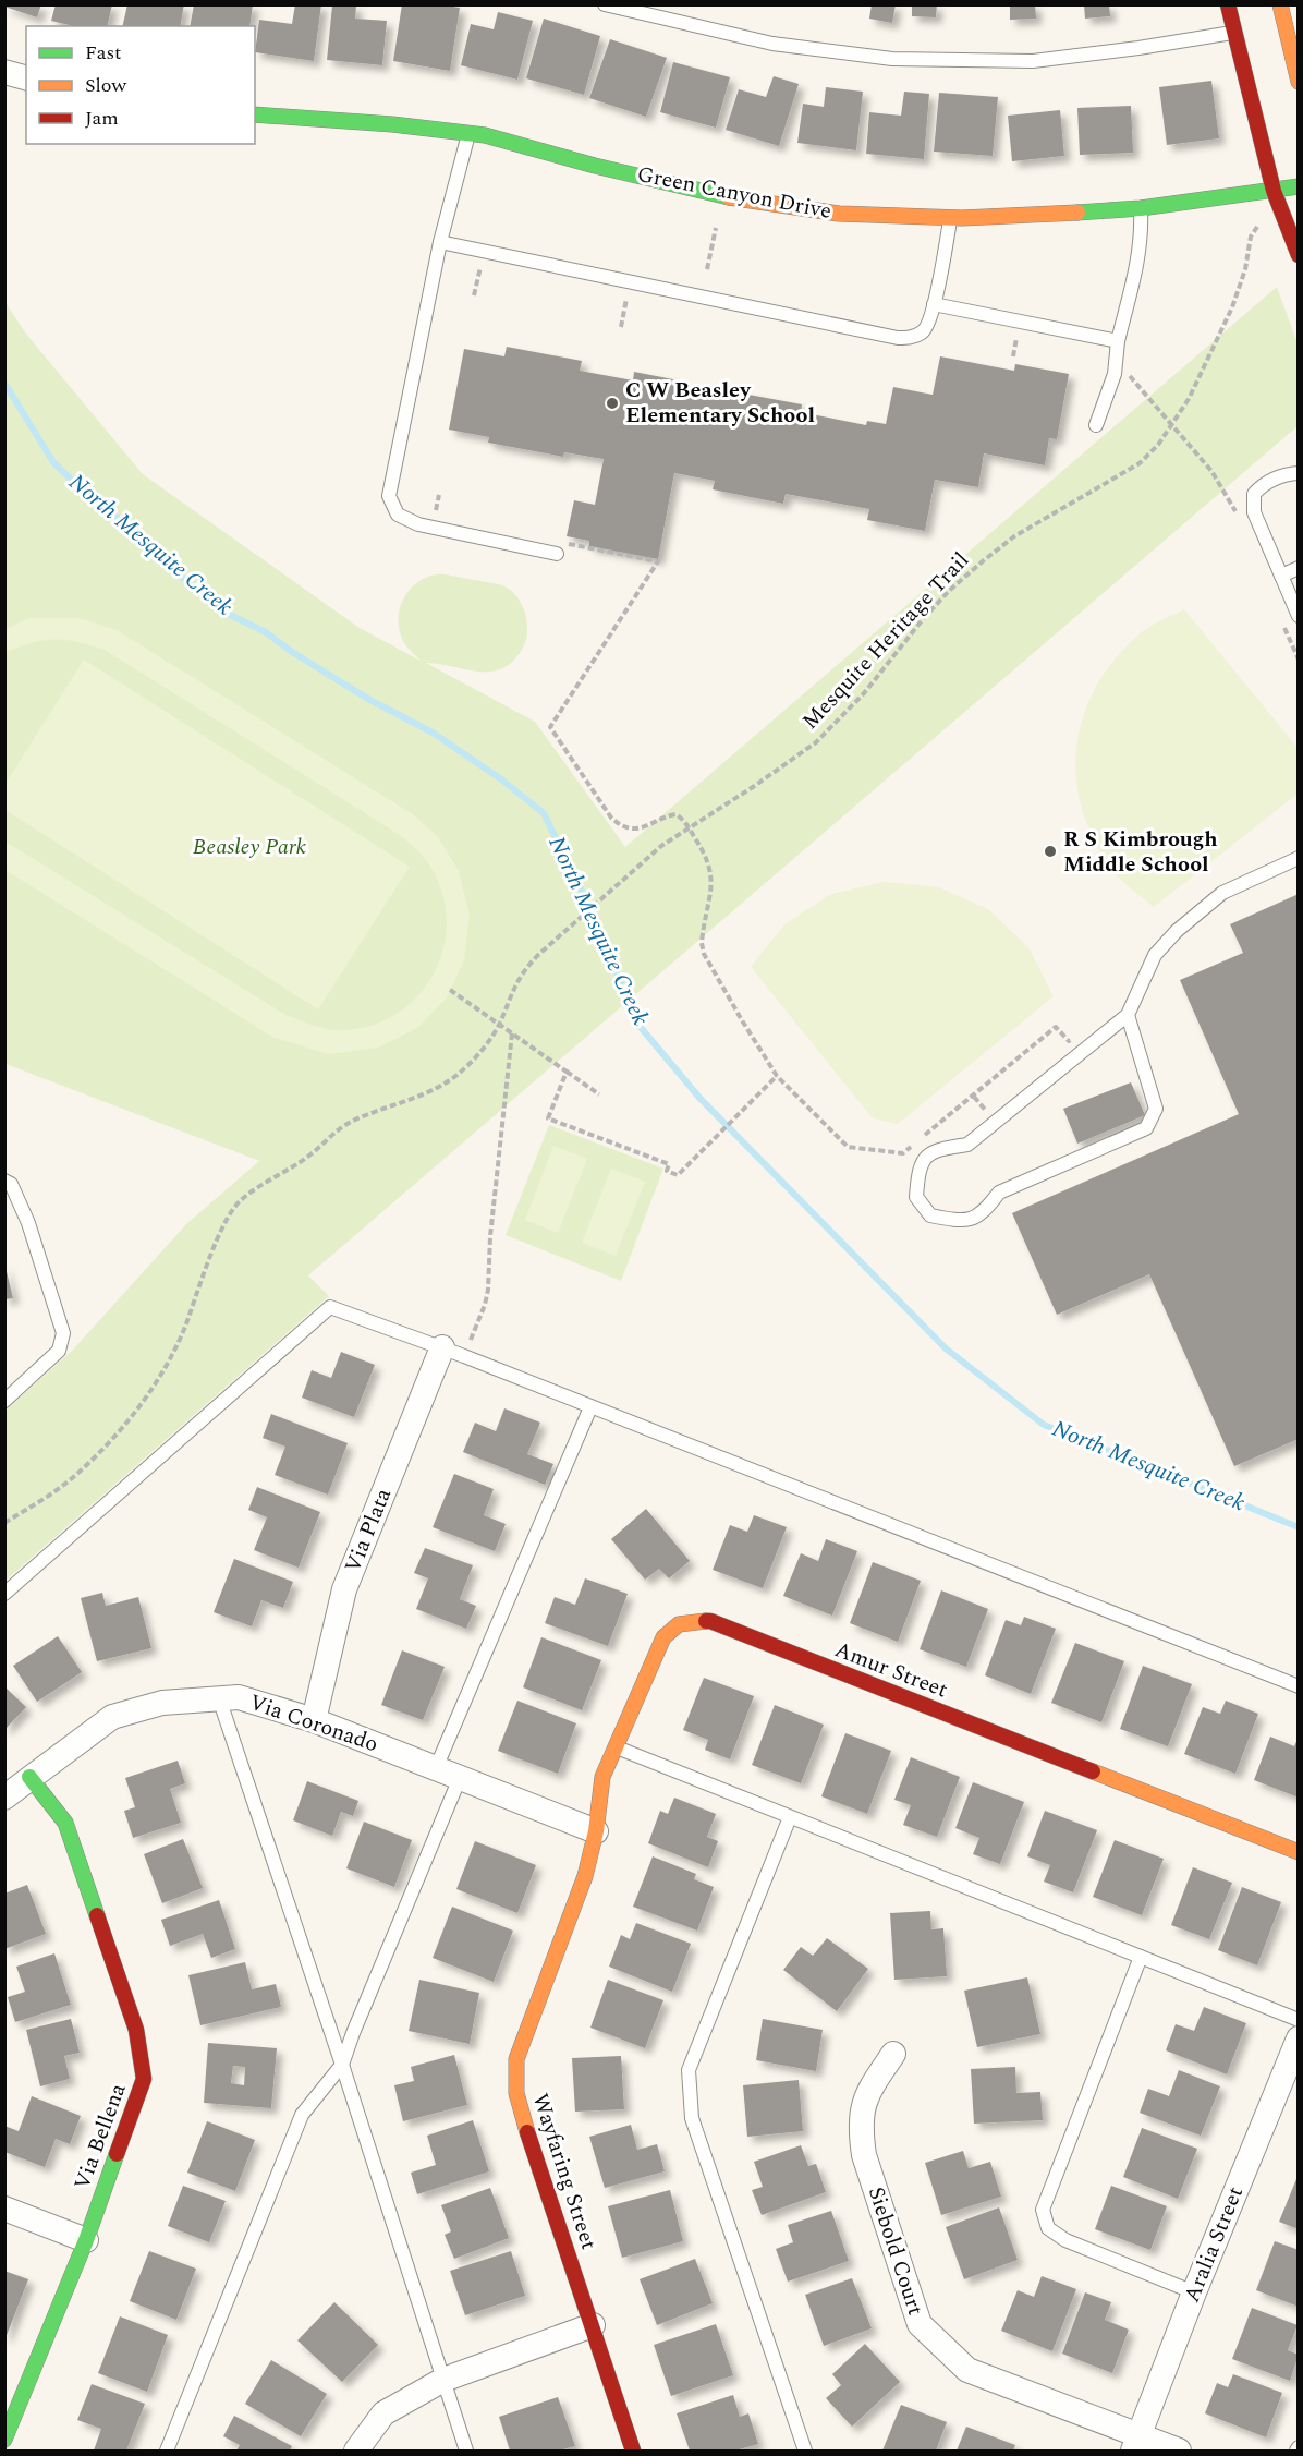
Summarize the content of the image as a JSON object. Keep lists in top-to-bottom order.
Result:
{
  "streets": {
    "street": [
      "Green Canyon Drive",
      "Via Plata",
      "Amur Street",
      "Via Coronado",
      "Via Bellena",
      "Wayfaring Street",
      "Aralia Street",
      "Siebold Court"
    ],
    "path": ["Mesquite Heritage Trail"]
  },
  "crossings": [
    ["Via Plata", "Via Coronado"],
    ["Amur Street", "Via Coronado"],
    ["Amur Street", "Wayfaring Street"],
    ["Via Coronado", "Via Bellena"],
    ["Via Coronado", "Wayfaring Street"],
    ["Aralia Street", "Siebold Court"]
  ],
  "water": ["North Mesquite Creek"],
  "parks": ["Beasley Park"],
  "places": ["C W Beasley Elementary School", "R S Kimbrough Middle School"],
  "legend": ["Fast", "Slow", "Jam"]
}
